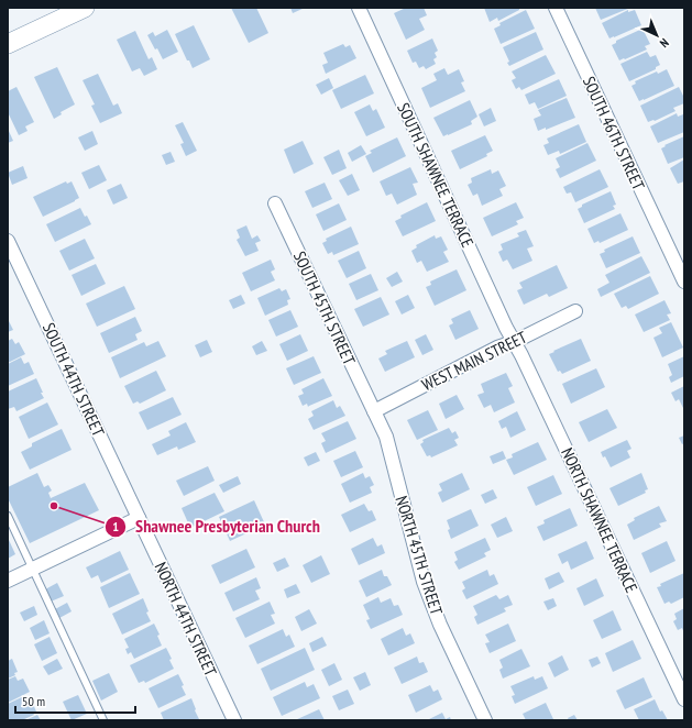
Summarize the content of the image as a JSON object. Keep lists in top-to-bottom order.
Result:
{
  "streets": {
    "street": [
      "SOUTH 46TH STREET",
      "SOUTH SHAWNEE TERRACE",
      "SOUTH 45TH STREET",
      "WEST MAIN STREET",
      "SOUTH 44TH STREET",
      "NORTH SHAWNEE TERRACE",
      "NORTH 45TH STREET",
      "NORTH 44TH STREET"
    ]
  },
  "crossings": [
    ["SOUTH SHAWNEE TERRACE", "WEST MAIN STREET"],
    ["SOUTH SHAWNEE TERRACE", "NORTH SHAWNEE TERRACE"],
    ["SOUTH 45TH STREET", "WEST MAIN STREET"],
    ["SOUTH 45TH STREET", "NORTH 45TH STREET"],
    ["WEST MAIN STREET", "NORTH SHAWNEE TERRACE"],
    ["WEST MAIN STREET", "NORTH 45TH STREET"],
    ["SOUTH 44TH STREET", "NORTH 44TH STREET"]
  ],
  "places": ["Shawnee Presbyterian Church"],
  "scale_bar": "50 m",
  "north": "bottom right"
}
